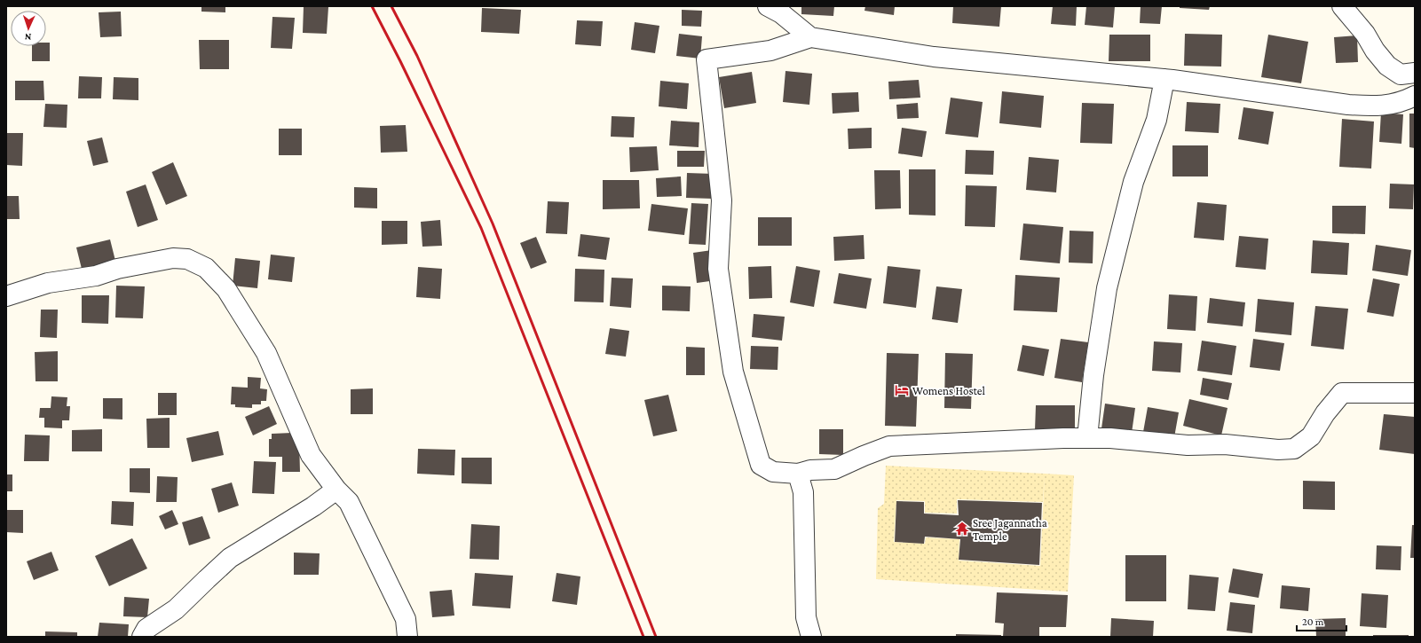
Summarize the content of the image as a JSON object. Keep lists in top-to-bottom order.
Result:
{
  "places": {
    "hotel": ["Womens Hostel"],
    "temple": ["Sree Jagannatha Temple"]
  },
  "scale_bar": "20 m",
  "north": "bottom"
}
